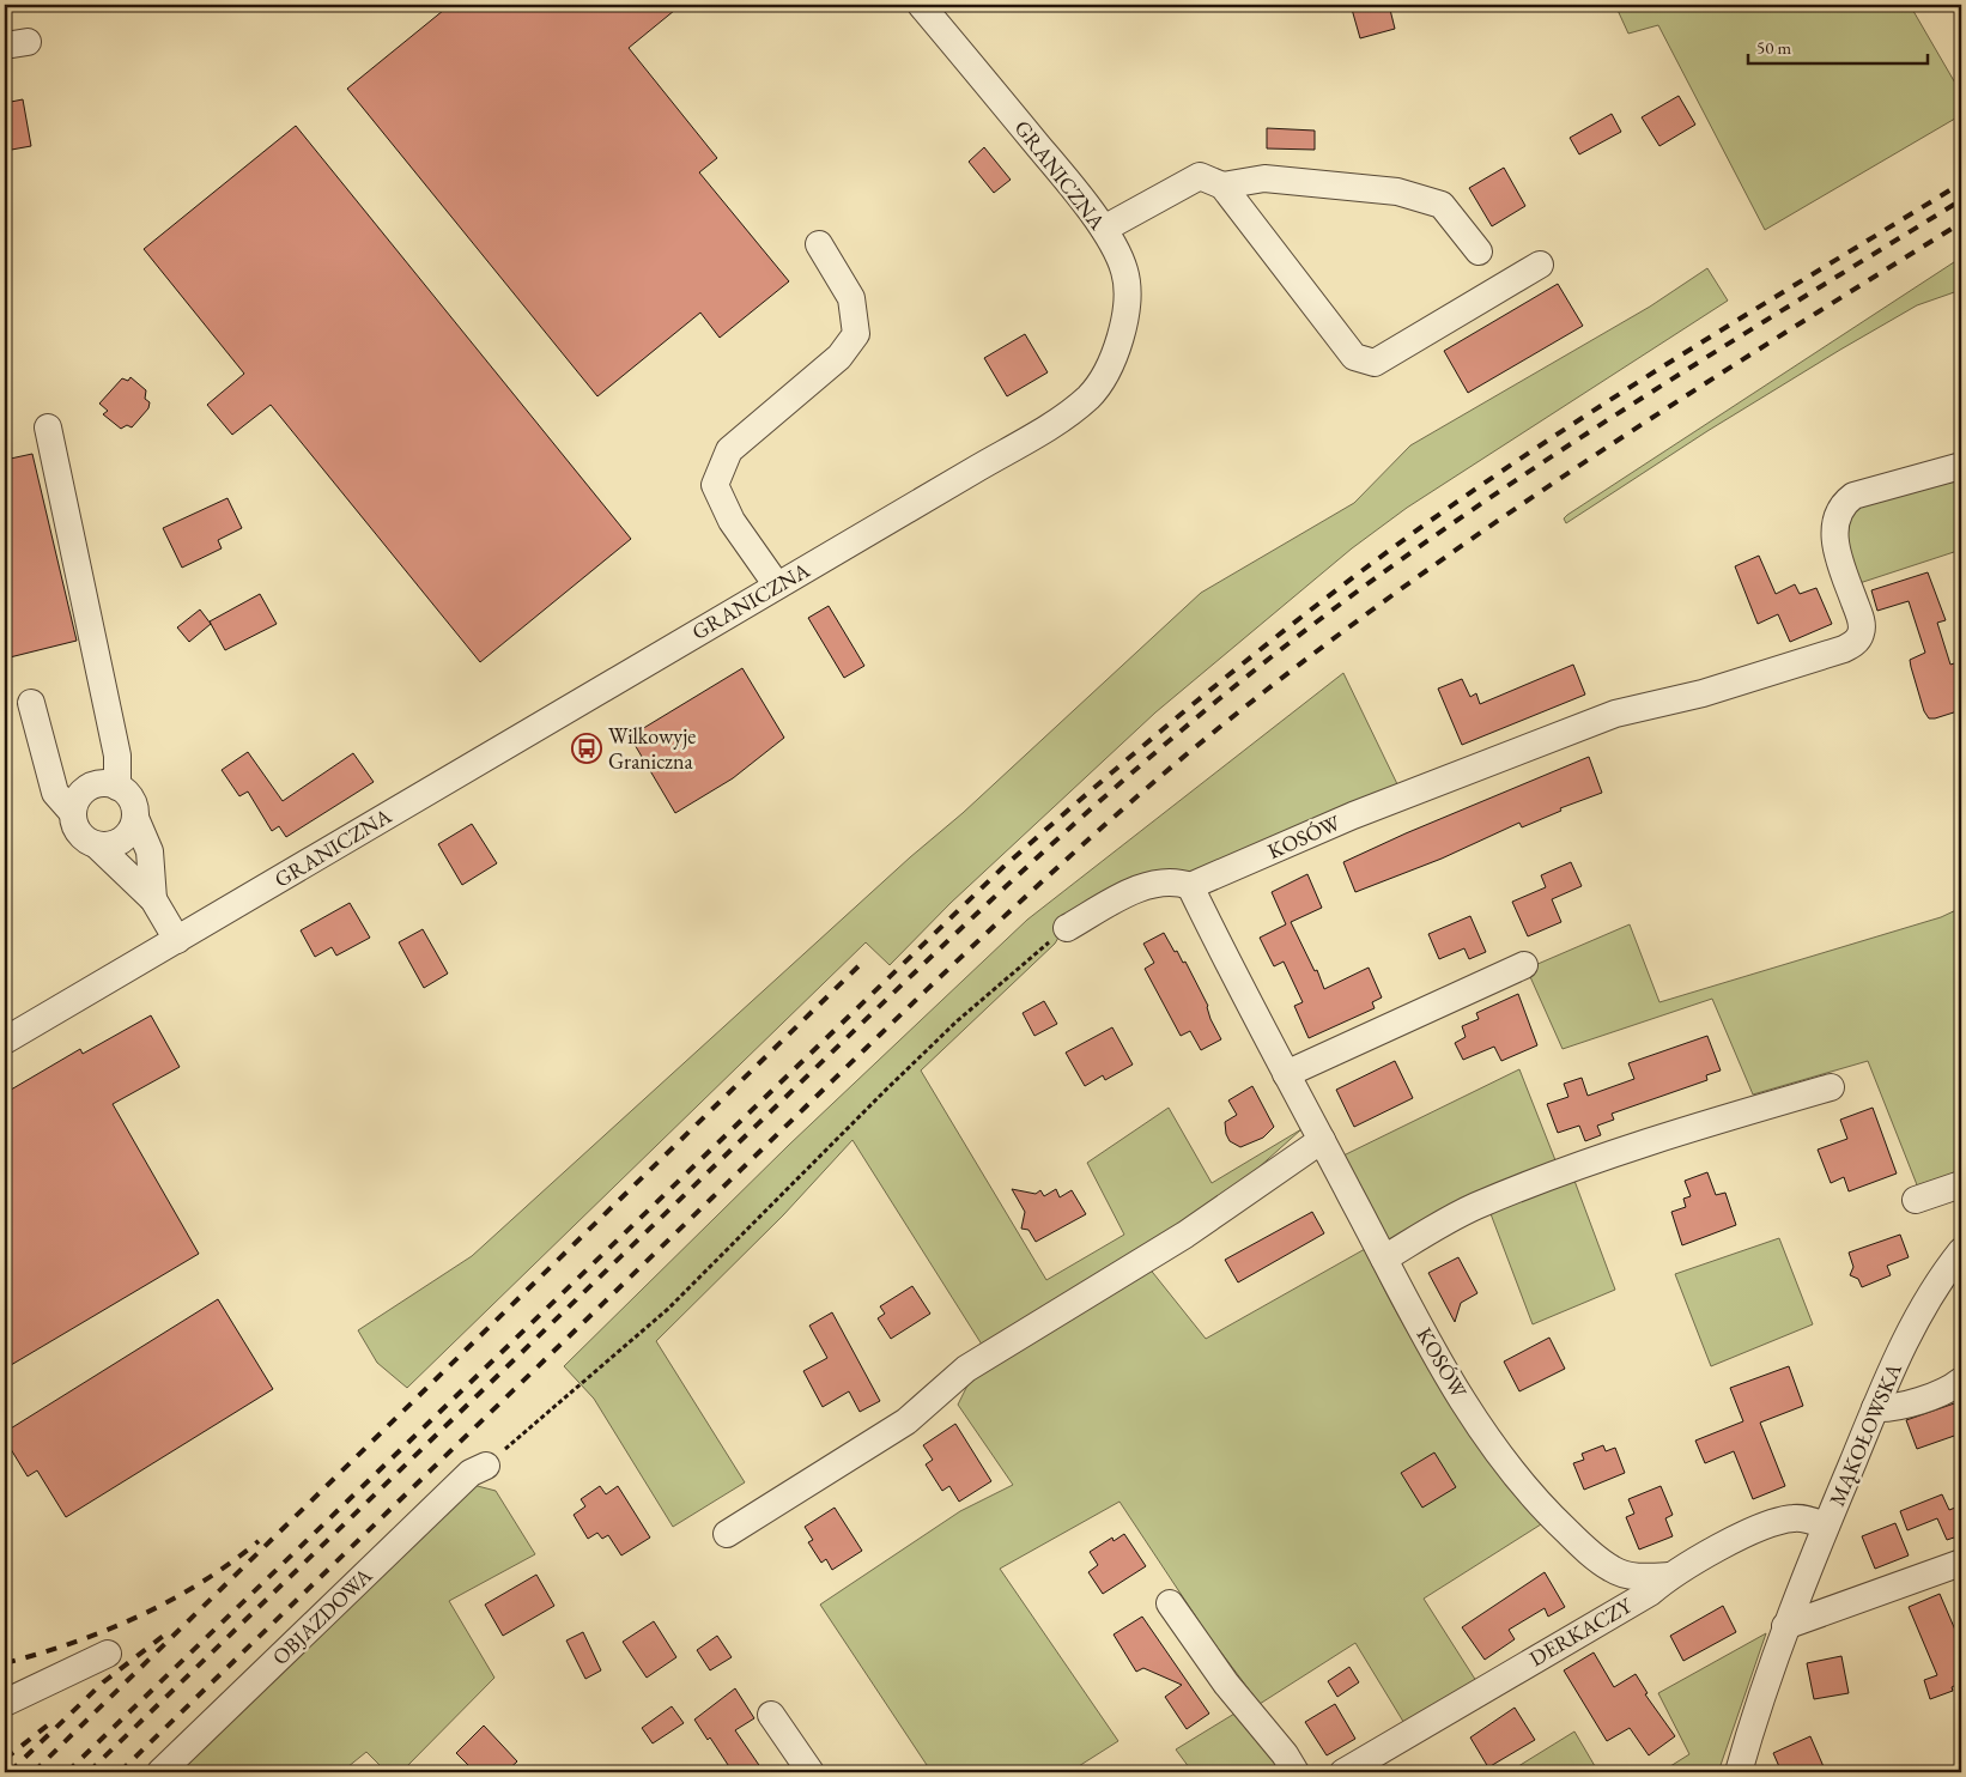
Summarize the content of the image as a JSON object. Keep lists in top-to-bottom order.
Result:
{
  "streets": {
    "street": [
      "GRANICZNA",
      "KOSÓW",
      "MĄKOŁOWSKA",
      "OBJAZDOWA",
      "DERKACZY"
    ]
  },
  "crossings": [
    ["KOSÓW", "DERKACZY"],
    ["MĄKOŁOWSKA", "DERKACZY"]
  ],
  "places": {
    "bus stop": ["Wilkowyje Graniczna"]
  },
  "scale_bar": "50 m"
}
